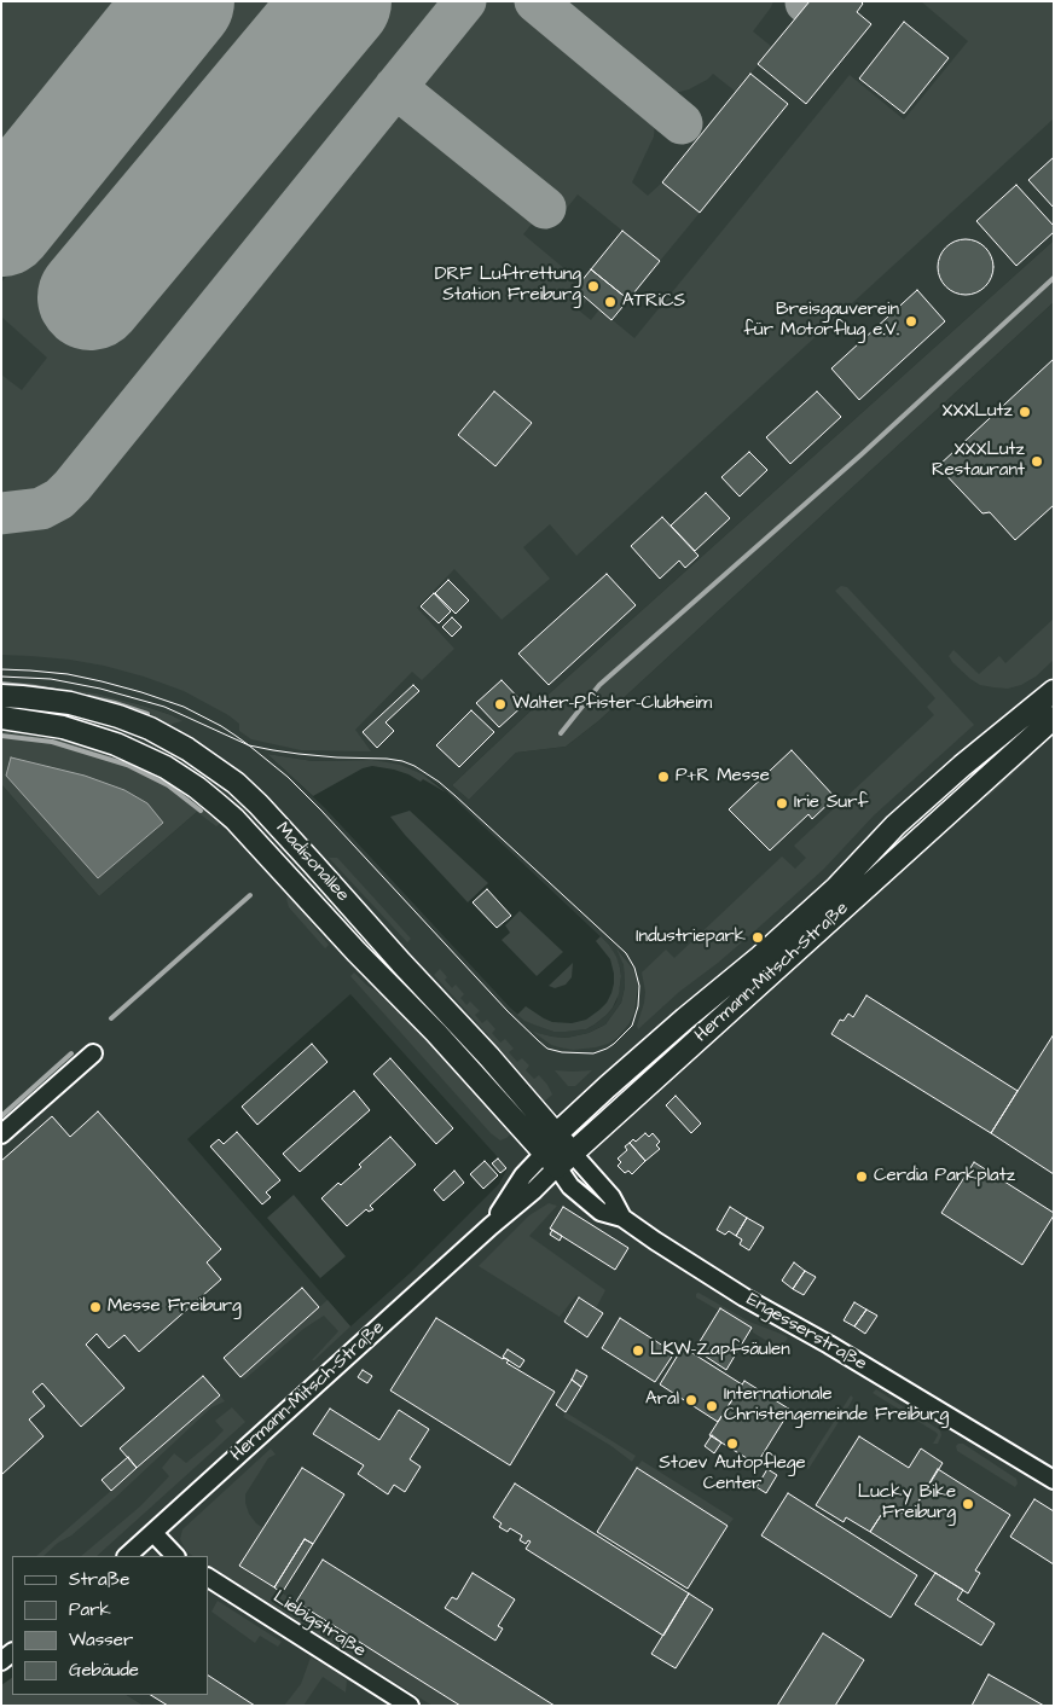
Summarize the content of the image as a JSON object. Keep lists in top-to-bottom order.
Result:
{
  "streets": {
    "main road": ["Madisonallee", "Hermann-Mitsch-Straße"],
    "street": ["Engesserstraße", "Liebigstraße"]
  },
  "crossings": [
    ["Madisonallee", "Hermann-Mitsch-Straße"],
    ["Madisonallee", "Engesserstraße"],
    ["Hermann-Mitsch-Straße", "Engesserstraße"]
  ],
  "places": [
    "DRF Luftrettung Station Freiburg",
    "ATRiCS",
    "Breisgauverein für Motorflug e.V.",
    "XXXLutz",
    "XXXLutz Restaurant",
    "Walter-Pfister-Clubheim",
    "P+R Messe",
    "Irie Surf",
    "Industriepark",
    "Cerdia Parkplatz",
    "Messe Freiburg",
    "LKW-Zapfsäulen",
    "Aral",
    "Internationale Christengemeinde Freiburg",
    "Stoev Autopflege Center",
    "Lucky Bike Freiburg"
  ],
  "legend": [
    "Straße",
    "Park",
    "Wasser",
    "Gebäude"
  ]
}
